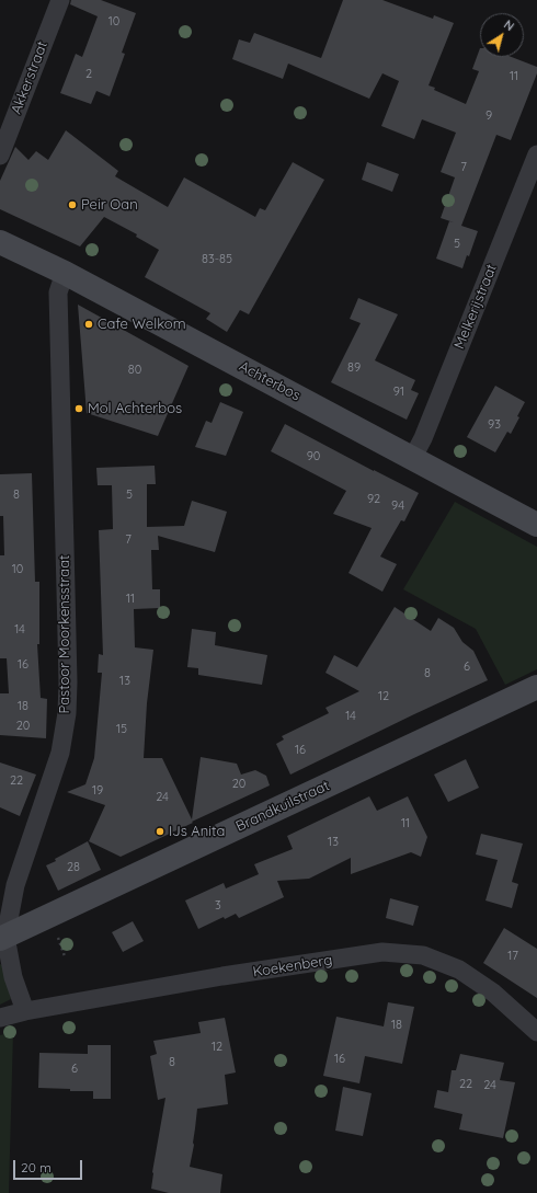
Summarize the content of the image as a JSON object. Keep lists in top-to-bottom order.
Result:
{
  "streets": {
    "street": [
      "Akkerstraat",
      "Melkerijstraat",
      "Achterbos",
      "Pastoor Moorkensstraat",
      "Brandkuilstraat",
      "Koekenberg"
    ]
  },
  "crossings": [
    ["Melkerijstraat", "Achterbos"],
    ["Achterbos", "Pastoor Moorkensstraat"],
    ["Pastoor Moorkensstraat", "Brandkuilstraat"],
    ["Pastoor Moorkensstraat", "Koekenberg"]
  ],
  "places": [
    "Peir Oan",
    "Cafe Welkom",
    "Mol Achterbos",
    "IJs Anita"
  ],
  "house_numbers": [
    "10",
    "2",
    "11",
    "9",
    "7",
    "5",
    "83-85",
    "89",
    "80",
    "91",
    "93",
    "90",
    "8",
    "5",
    "92",
    "94",
    "7",
    "10",
    "11",
    "14",
    "16",
    "6",
    "8",
    "13",
    "12",
    "18",
    "14",
    "20",
    "15",
    "16",
    "22",
    "20",
    "19",
    "24",
    "11",
    "13",
    "28",
    "3",
    "17",
    "18",
    "12",
    "16",
    "8",
    "6",
    "22",
    "24"
  ],
  "scale_bar": "20 m",
  "north": "top right"
}
